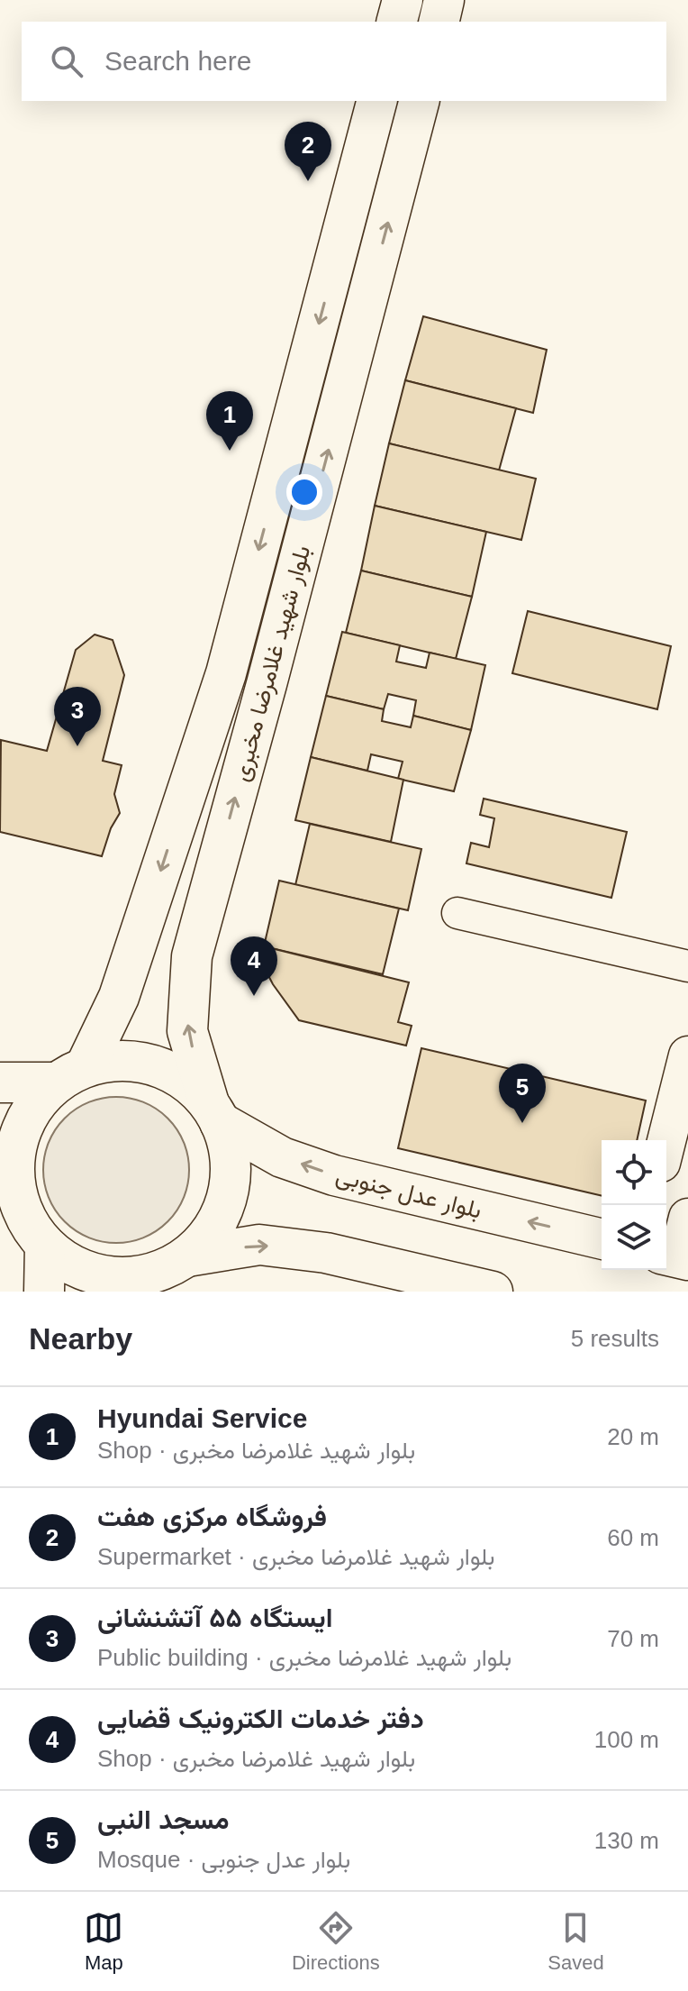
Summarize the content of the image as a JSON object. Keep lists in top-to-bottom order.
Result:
{
  "streets": {
    "main road": ["بلوار شهید غلامرضا مخبری", "بلوار عدل جنوبی"]
  },
  "crossings": [
    ["بلوار شهید غلامرضا مخبری", "بلوار عدل جنوبی"]
  ],
  "page": {
    "search": "Search here",
    "pins": [
      "2",
      "1",
      "3",
      "4",
      "5"
    ],
    "heading": ["Nearby", "5 results"],
    "list": [
      {
        "mark": "1",
        "name": "Hyundai Service",
        "note": "Shop · بلوار شهید غلامرضا مخبری",
        "value": "20 m"
      },
      {
        "mark": "2",
        "name": "فروشگاه مرکزی هفت",
        "note": "Supermarket · بلوار شهید غلامرضا مخبری",
        "value": "60 m"
      },
      {
        "mark": "3",
        "name": "ایستگاه ۵۵ آتشنشانی",
        "note": "Public building · بلوار شهید غلامرضا مخبری",
        "value": "70 m"
      },
      {
        "mark": "4",
        "name": "دفتر خدمات الکترونیک قضایی",
        "note": "Shop · بلوار شهید غلامرضا مخبری",
        "value": "100 m"
      },
      {
        "mark": "5",
        "name": "مسجد النبی",
        "note": "Mosque · بلوار عدل جنوبی",
        "value": "130 m"
      }
    ],
    "nav": ["Map", "Directions", "Saved"]
  }
}
